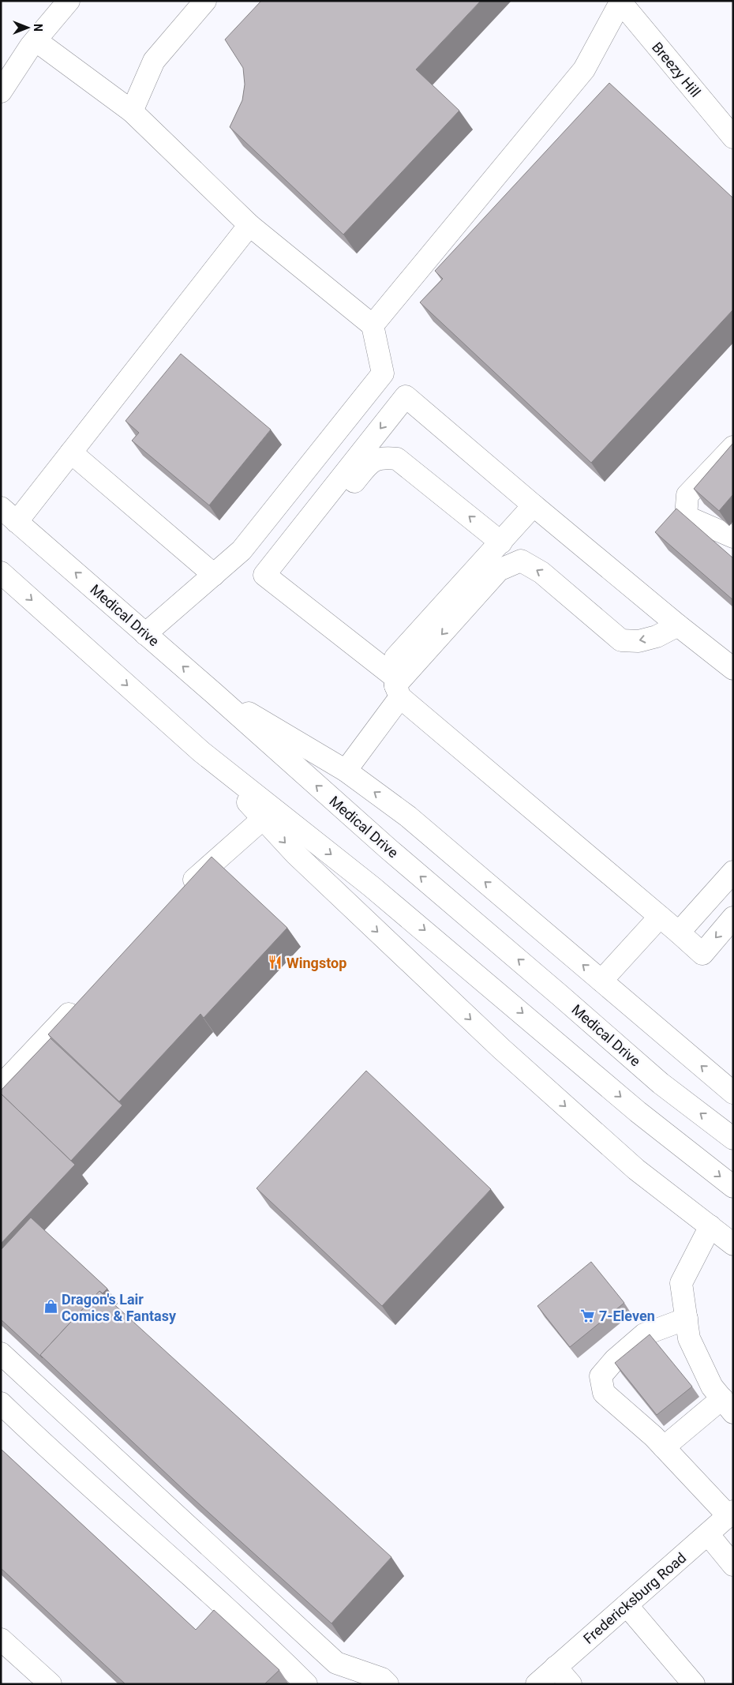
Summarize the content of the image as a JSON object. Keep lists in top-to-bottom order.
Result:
{
  "streets": {
    "street": ["Breezy Hill", "Medical Drive", "Fredericksburg Road"]
  },
  "places": {
    "restaurant": ["Wingstop"],
    "shop": ["Dragon's Lair Comics & Fantasy"],
    "supermarket": ["7-Eleven"]
  },
  "north": "right"
}
